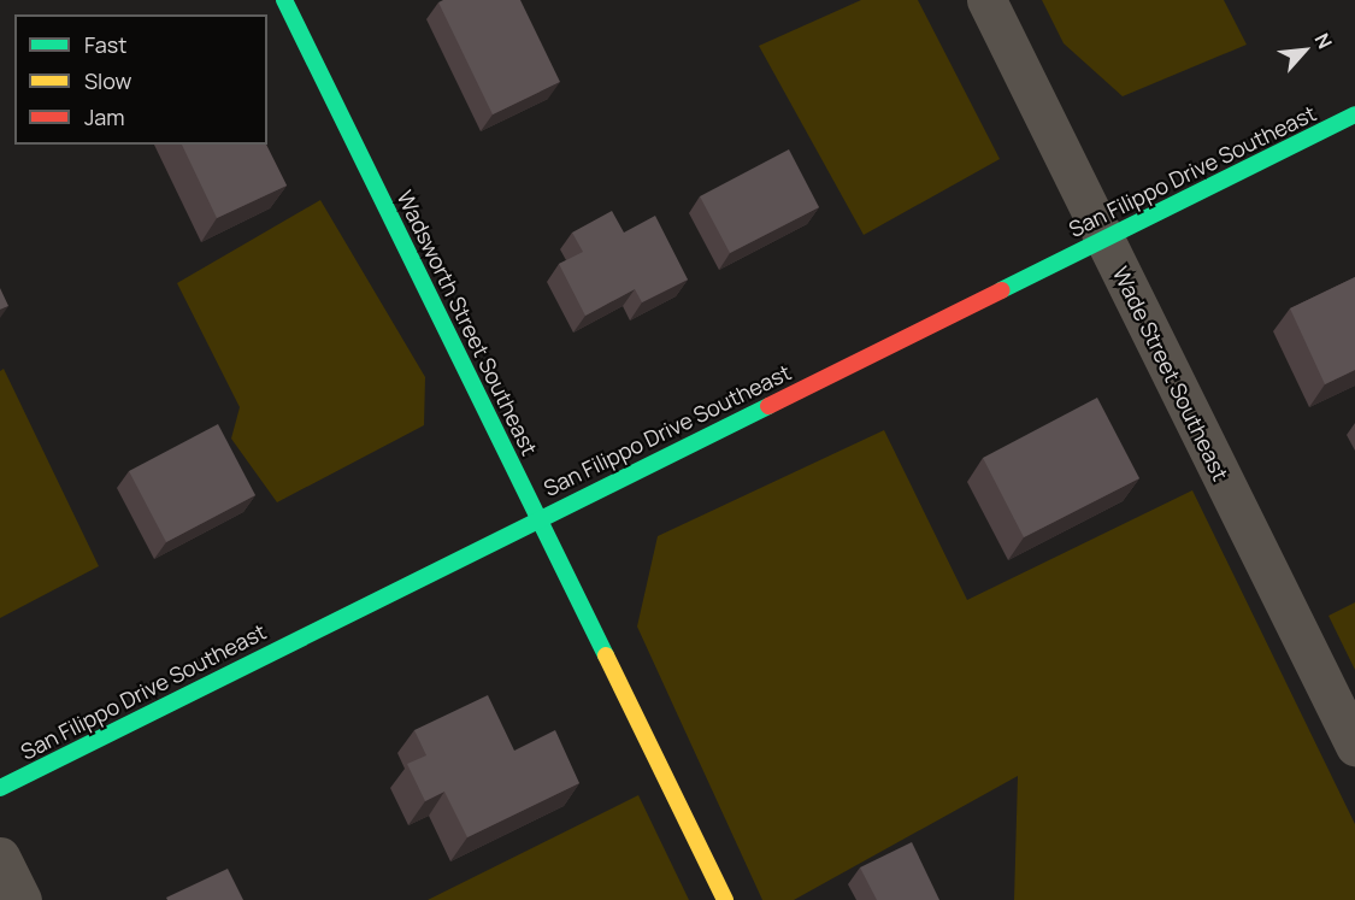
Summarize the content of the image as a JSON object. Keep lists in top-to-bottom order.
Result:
{
  "streets": {
    "street": ["San Filippo Drive Southeast", "Wadsworth Street Southeast", "Wade Street Southeast"]
  },
  "crossings": [
    ["San Filippo Drive Southeast", "Wadsworth Street Southeast"],
    ["San Filippo Drive Southeast", "Wade Street Southeast"]
  ],
  "legend": ["Fast", "Slow", "Jam"],
  "north": "top right"
}
